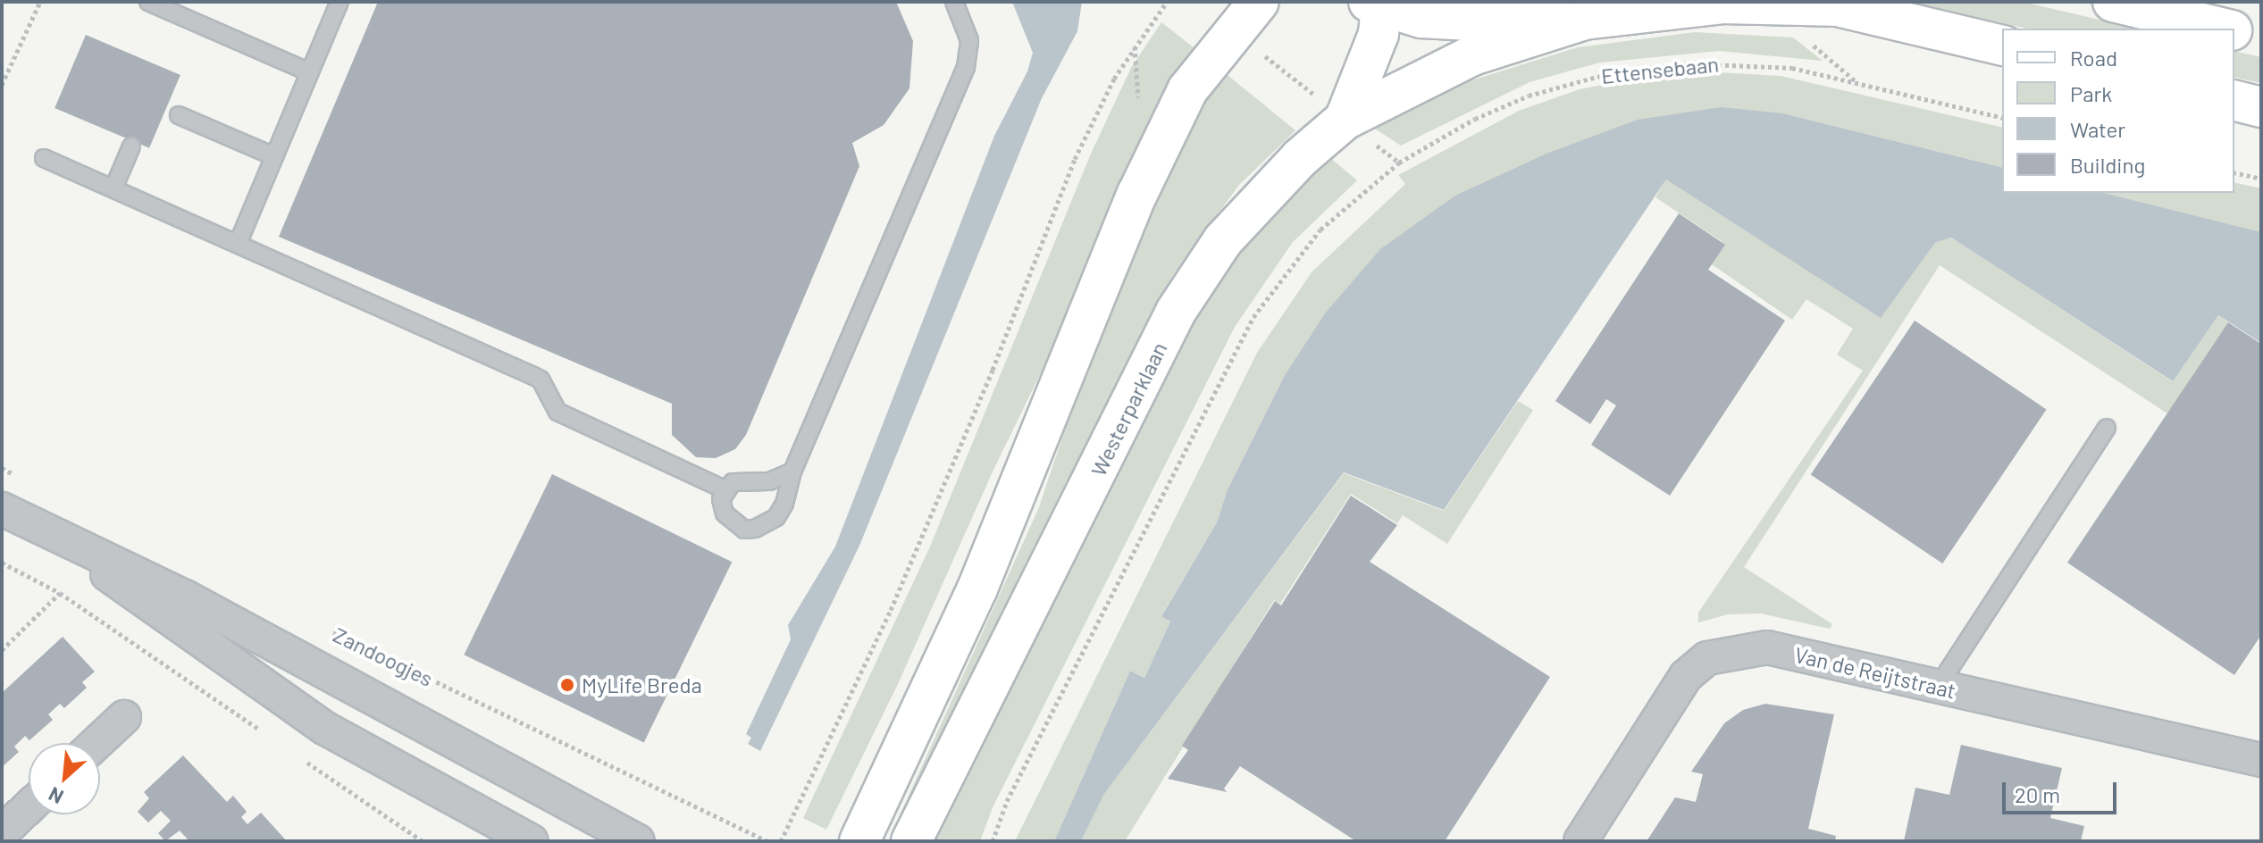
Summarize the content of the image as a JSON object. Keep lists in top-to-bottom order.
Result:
{
  "streets": {
    "main road": ["Westerparklaan"],
    "street": ["Zandoogjes", "Van de Reijtstraat"],
    "path": ["Ettensebaan"]
  },
  "places": ["MyLife Breda"],
  "legend": [
    "Road",
    "Park",
    "Water",
    "Building"
  ],
  "scale_bar": "20 m",
  "north": "bottom left"
}
